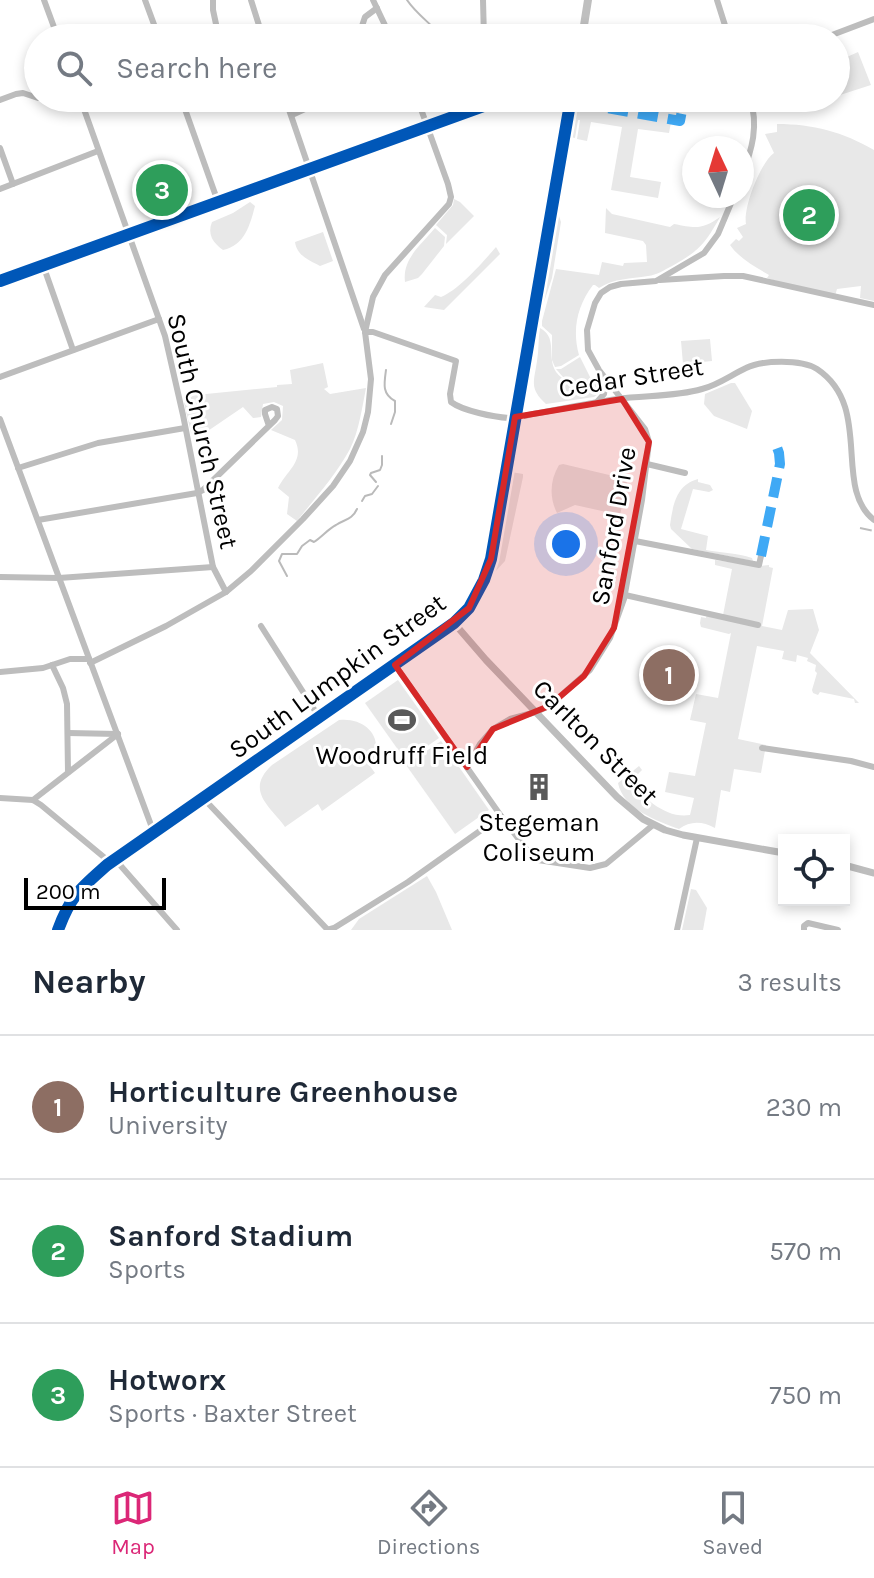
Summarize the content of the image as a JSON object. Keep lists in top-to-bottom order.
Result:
{
  "streets": {
    "main road": ["South Lumpkin Street"],
    "street": [
      "Cedar Street",
      "South Church Street",
      "Sanford Drive",
      "Carlton Street"
    ]
  },
  "crossings": [
    ["Cedar Street", "Sanford Drive"],
    ["Cedar Street", "South Lumpkin Street"],
    ["Sanford Drive", "Carlton Street"],
    ["South Lumpkin Street", "Carlton Street"]
  ],
  "places": {
    "sports": ["Woodruff Field"],
    "building": ["Stegeman Coliseum"]
  },
  "scale_bar": "200 m",
  "north": "top",
  "page": {
    "search": "Search here",
    "pins": ["3", "2", "1"],
    "scale": "200 m",
    "heading": ["Nearby", "3 results"],
    "list": [
      {
        "mark": "1",
        "name": "Horticulture Greenhouse",
        "note": "University",
        "value": "230 m"
      },
      {
        "mark": "2",
        "name": "Sanford Stadium",
        "note": "Sports",
        "value": "570 m"
      },
      {
        "mark": "3",
        "name": "Hotworx",
        "note": "Sports · Baxter Street",
        "value": "750 m"
      }
    ],
    "nav": ["Map", "Directions", "Saved"]
  }
}
